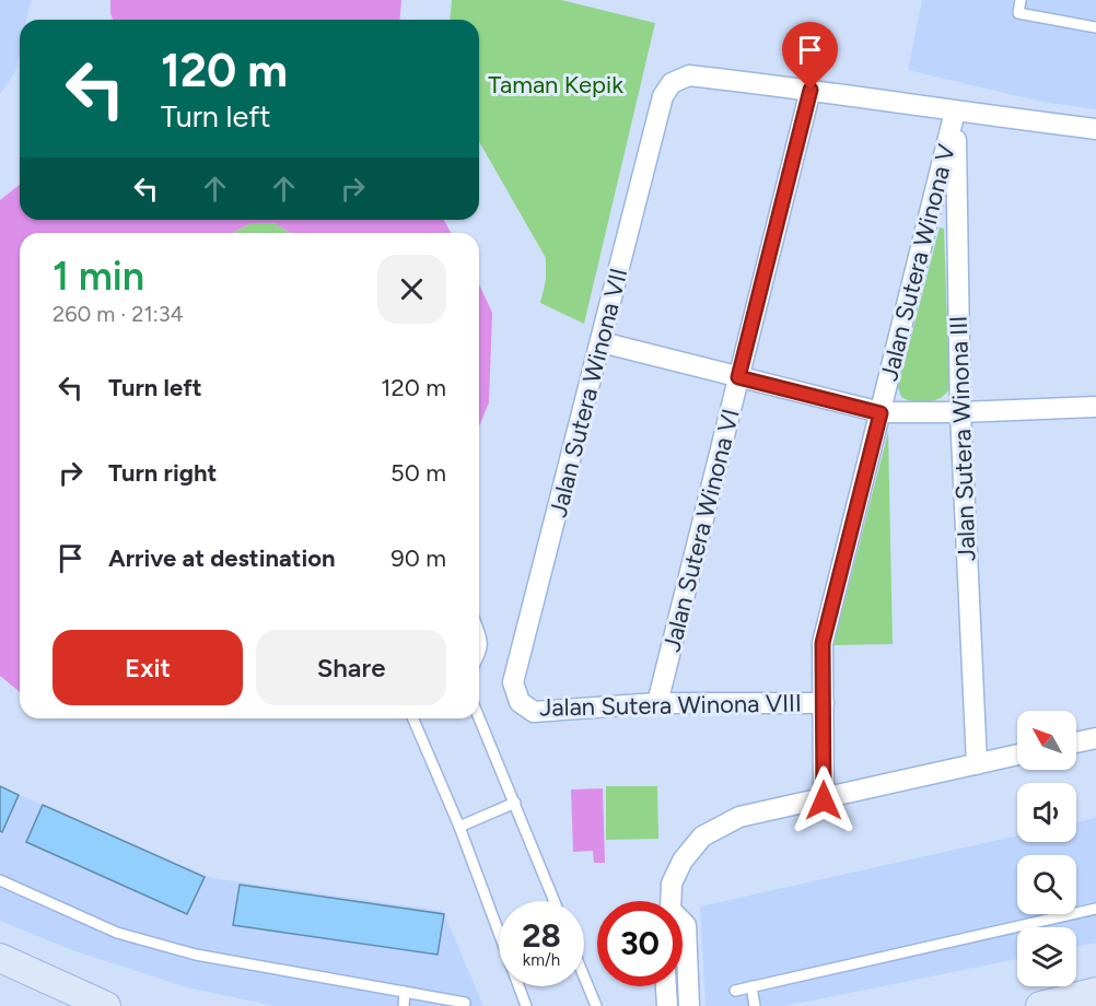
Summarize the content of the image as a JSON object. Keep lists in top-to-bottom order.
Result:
{
  "streets": {
    "street": [
      "Jalan Sutera Winona V",
      "Jalan Sutera Winona VII",
      "Jalan Sutera Winona III",
      "Jalan Sutera Winona VI",
      "Jalan Sutera Winona VIII"
    ]
  },
  "crossings": [
    ["Jalan Sutera Winona V", "Jalan Sutera Winona III"],
    ["Jalan Sutera Winona V", "Jalan Sutera Winona VIII"],
    ["Jalan Sutera Winona VII", "Jalan Sutera Winona VI"],
    ["Jalan Sutera Winona VII", "Jalan Sutera Winona VIII"],
    ["Jalan Sutera Winona VI", "Jalan Sutera Winona VIII"]
  ],
  "parks": ["Taman Kepik"],
  "north": "top left",
  "page": {
    "turn": ["120 m", "Turn left"],
    "heading": ["1 min", "260 m · 21:34"],
    "list": [
      {
        "name": "Turn left",
        "value": "120 m"
      },
      {
        "name": "Turn right",
        "value": "50 m"
      },
      {
        "name": "Arrive at destination",
        "value": "90 m"
      }
    ],
    "buttons": ["Exit", "Share"],
    "speed": "28 km/h",
    "limit": "30"
  }
}
